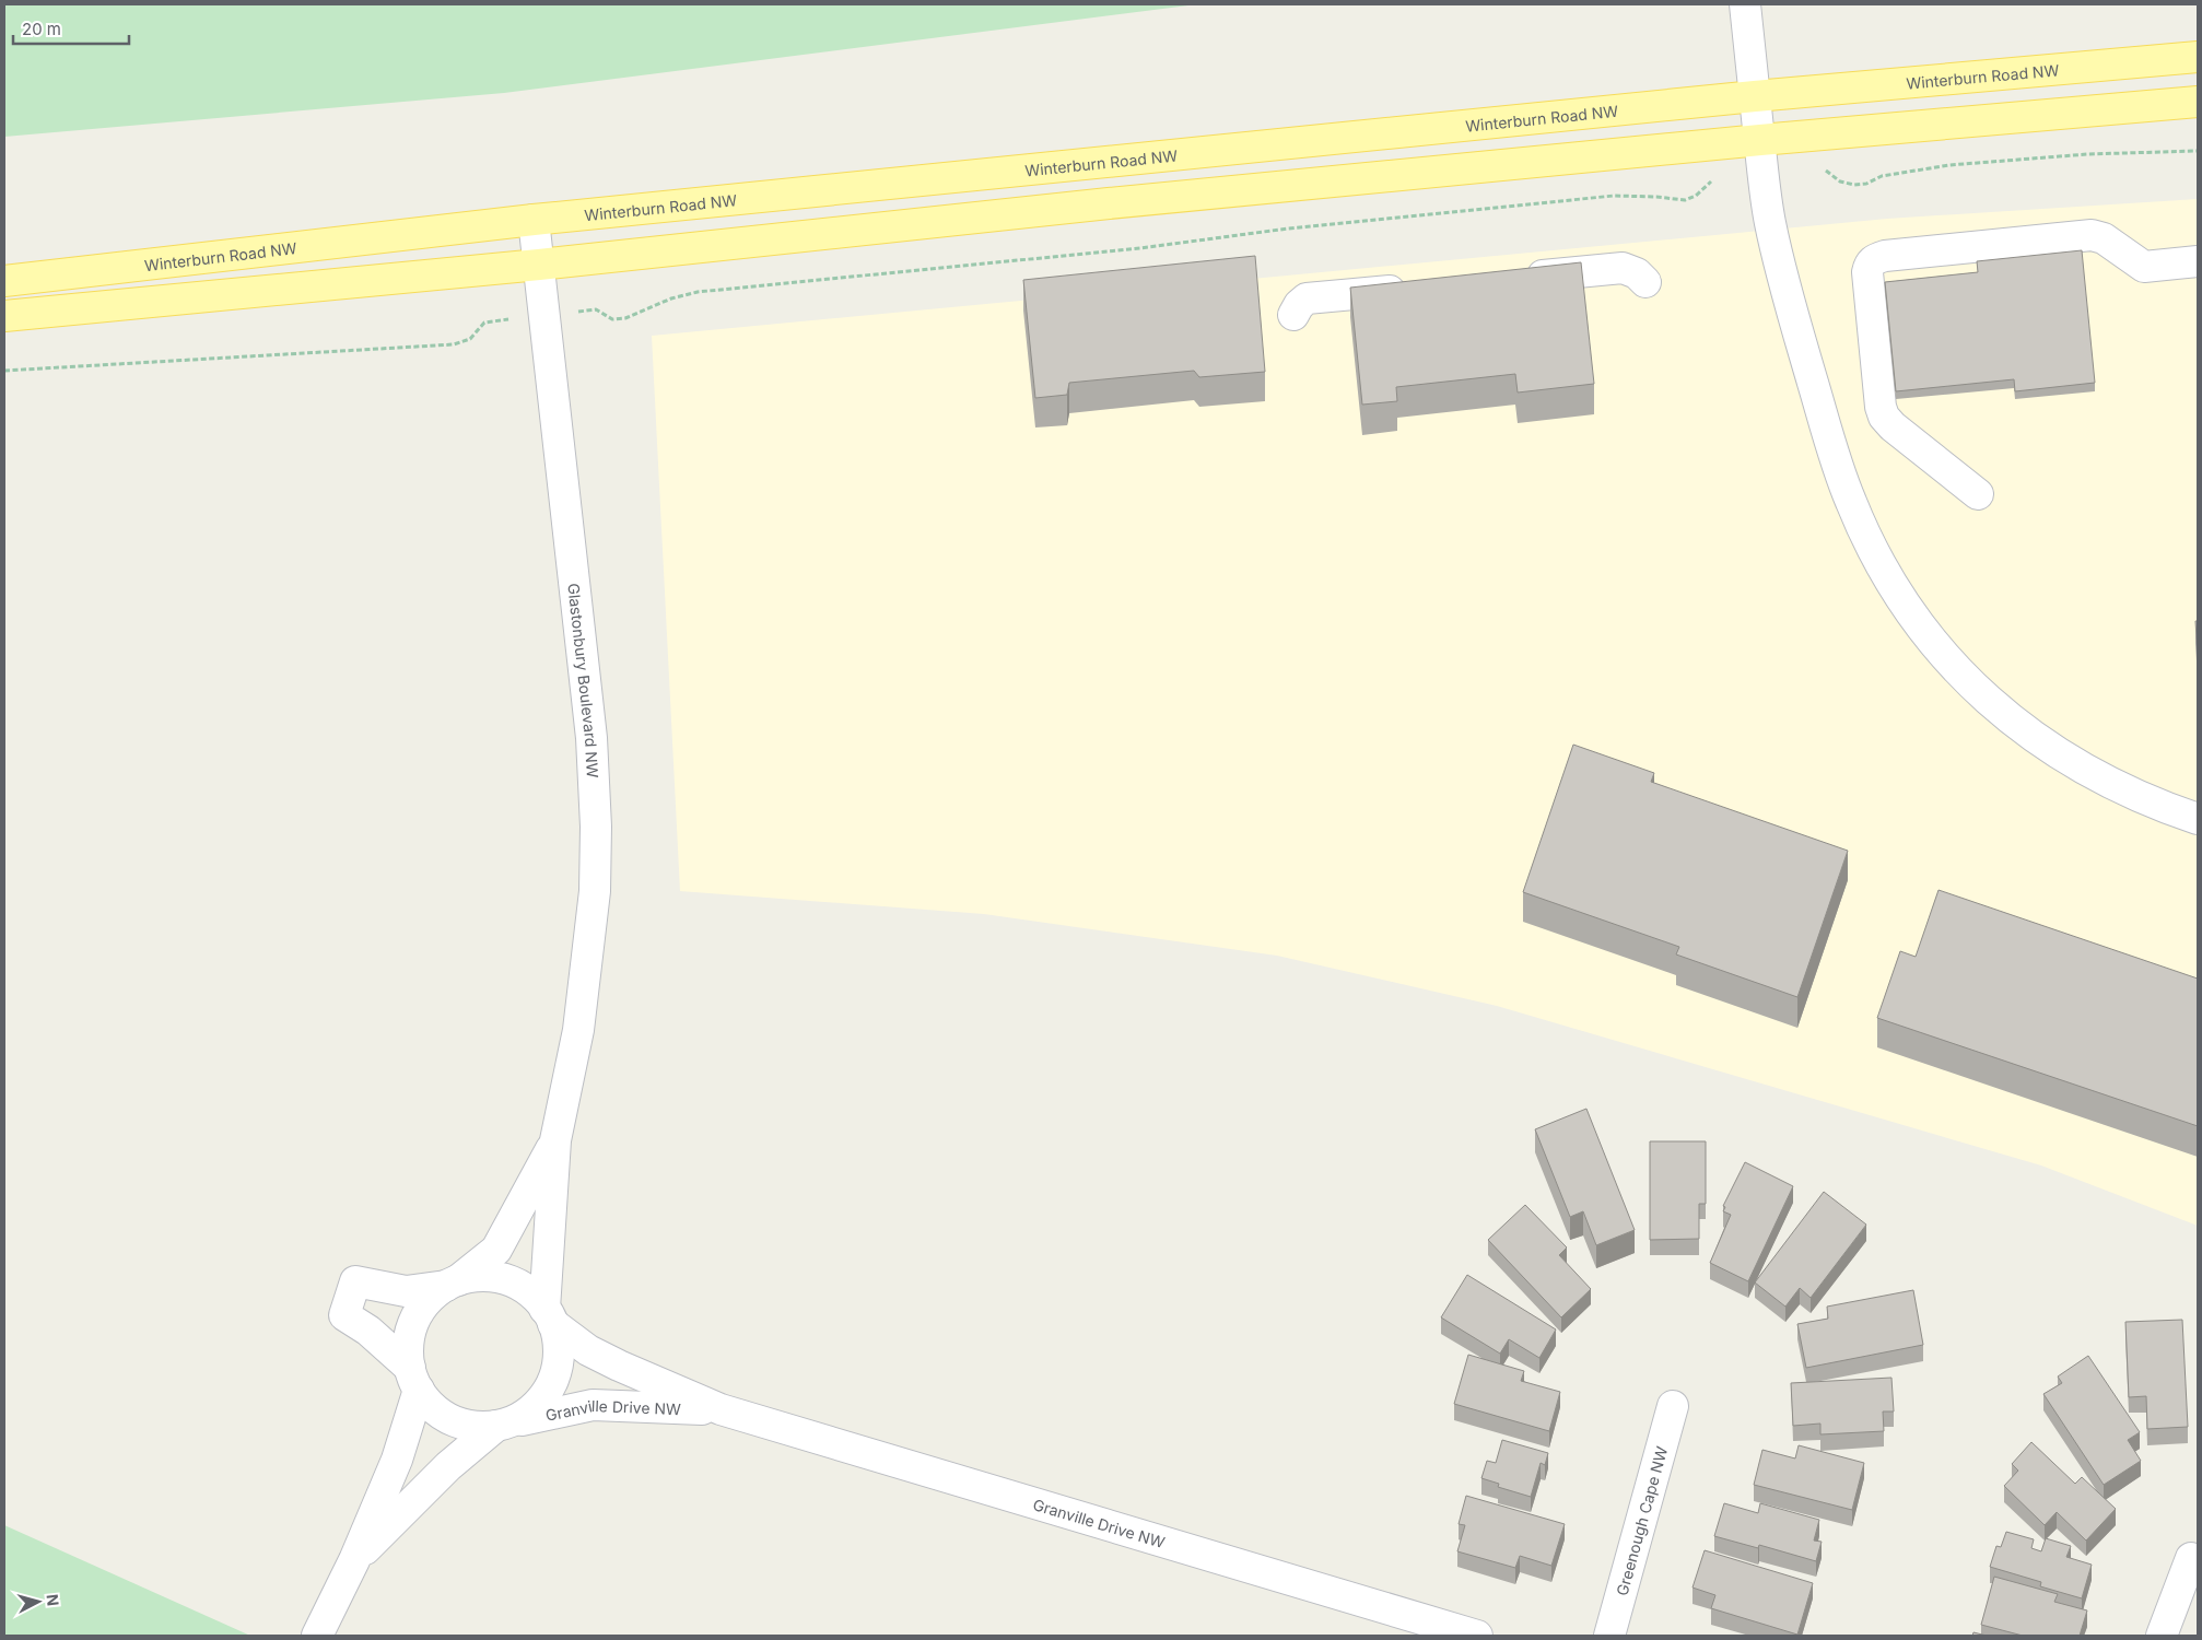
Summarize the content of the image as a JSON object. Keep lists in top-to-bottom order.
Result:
{
  "streets": {
    "main road": ["Winterburn Road NW"],
    "street": ["Glastonbury Boulevard NW", "Granville Drive NW", "Greenough Cape NW"]
  },
  "crossings": [
    ["Winterburn Road NW", "Glastonbury Boulevard NW"],
    ["Glastonbury Boulevard NW", "Granville Drive NW"]
  ],
  "scale_bar": "20 m",
  "north": "right"
}
